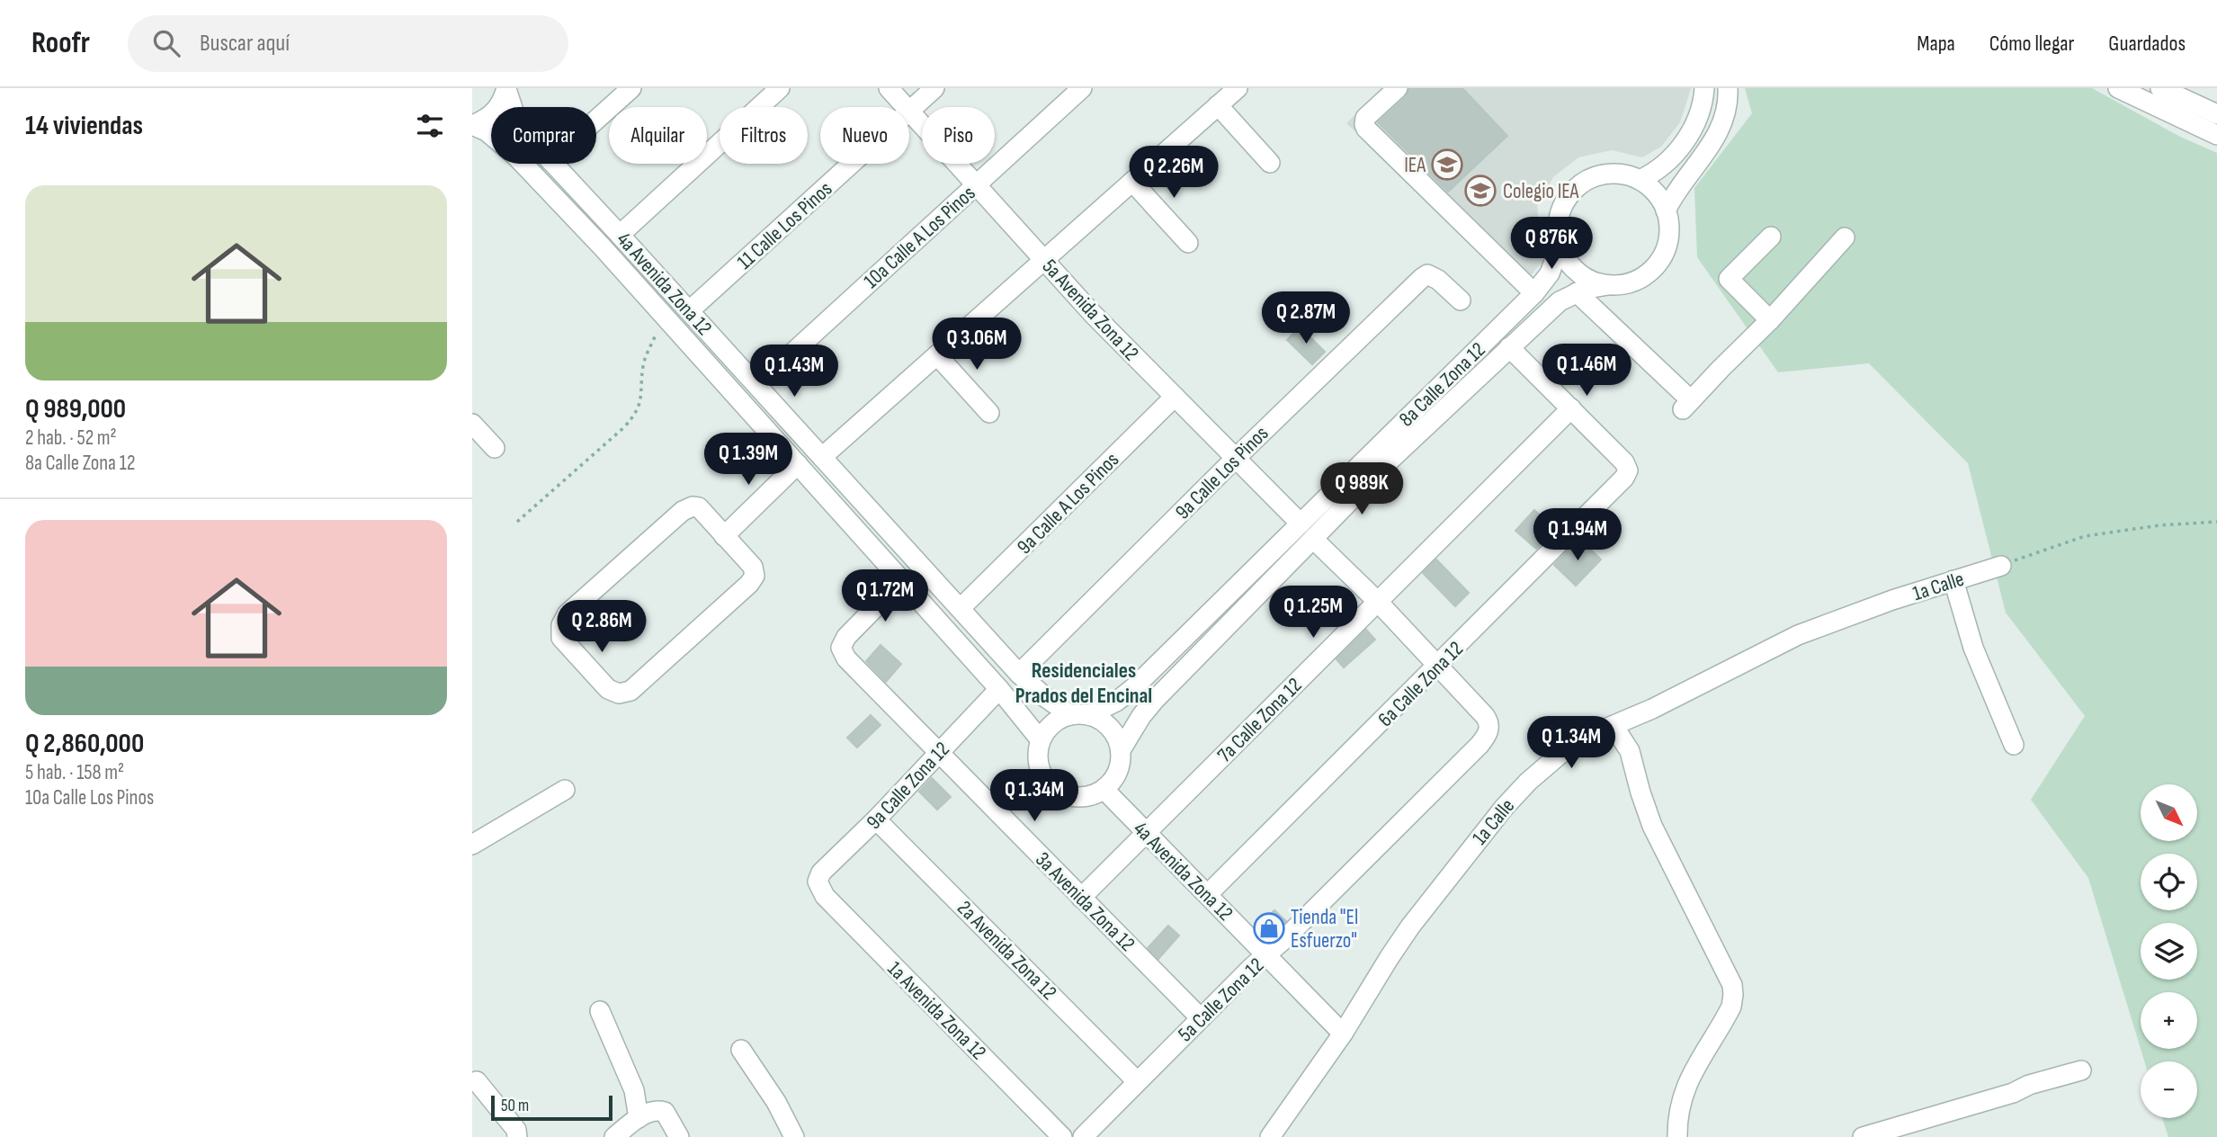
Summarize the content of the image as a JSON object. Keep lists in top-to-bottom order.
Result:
{
  "streets": {
    "street": [
      "11 Calle Los Pinos",
      "10a Calle A Los Pinos",
      "4a Avenida Zona 12",
      "5a Avenida Zona 12",
      "8a Calle Zona 12",
      "9a Calle Los Pinos",
      "9a Calle A Los Pinos",
      "1a Calle",
      "6a Calle Zona 12",
      "7a Calle Zona 12",
      "9a Calle Zona 12",
      "3a Avenida Zona 12",
      "2a Avenida Zona 12",
      "5a Calle Zona 12",
      "1a Avenida Zona 12"
    ]
  },
  "crossings": [
    ["11 Calle Los Pinos", "4a Avenida Zona 12"],
    ["11 Calle Los Pinos", "5a Avenida Zona 12"],
    ["10a Calle A Los Pinos", "4a Avenida Zona 12"],
    ["10a Calle A Los Pinos", "5a Avenida Zona 12"],
    ["4a Avenida Zona 12", "8a Calle Zona 12"],
    ["4a Avenida Zona 12", "9a Calle Los Pinos"],
    ["4a Avenida Zona 12", "9a Calle A Los Pinos"],
    ["4a Avenida Zona 12", "1a Calle"],
    ["4a Avenida Zona 12", "6a Calle Zona 12"],
    ["4a Avenida Zona 12", "7a Calle Zona 12"],
    ["4a Avenida Zona 12", "9a Calle Zona 12"],
    ["4a Avenida Zona 12", "3a Avenida Zona 12"],
    ["4a Avenida Zona 12", "5a Calle Zona 12"],
    ["5a Avenida Zona 12", "8a Calle Zona 12"],
    ["5a Avenida Zona 12", "9a Calle Los Pinos"],
    ["5a Avenida Zona 12", "9a Calle A Los Pinos"],
    ["6a Calle Zona 12", "7a Calle Zona 12"],
    ["6a Calle Zona 12", "5a Calle Zona 12"],
    ["7a Calle Zona 12", "3a Avenida Zona 12"],
    ["9a Calle Zona 12", "3a Avenida Zona 12"],
    ["9a Calle Zona 12", "2a Avenida Zona 12"],
    ["9a Calle Zona 12", "1a Avenida Zona 12"],
    ["3a Avenida Zona 12", "5a Calle Zona 12"],
    ["2a Avenida Zona 12", "5a Calle Zona 12"]
  ],
  "districts": ["Residenciales Prados del Encinal"],
  "places": {
    "school or university": ["IEA", "Colegio IEA"],
    "shop": ["Tienda \"El Esfuerzo\""]
  },
  "scale_bar": "50 m",
  "north": "bottom right",
  "page": {
    "header": "Roofr",
    "search": "Buscar aquí",
    "nav": ["Mapa", "Cómo llegar", "Guardados"],
    "heading": "14 viviendas",
    "chip": [
      "Comprar",
      "Alquilar",
      "Filtros",
      "Nuevo",
      "Piso"
    ],
    "price": [
      "Q 2.26M",
      "Q 876K",
      "Q 2.87M",
      "Q 3.06M",
      "Q 1.46M",
      "Q 1.43M",
      "Q 1.39M",
      "Q 989K",
      "Q 1.94M",
      "Q 1.72M",
      "Q 1.25M",
      "Q 2.86M",
      "Q 1.34M",
      "Q 1.34M"
    ],
    "list": [
      {
        "name": "Q 989,000",
        "note": "2 hab. · 52 m² · 8a Calle Zona 12"
      },
      {
        "name": "Q 2,860,000",
        "note": "5 hab. · 158 m² · 10a Calle Los Pinos"
      }
    ],
    "map_buttons": ["+", "−"],
    "scale": "50 m"
  }
}
